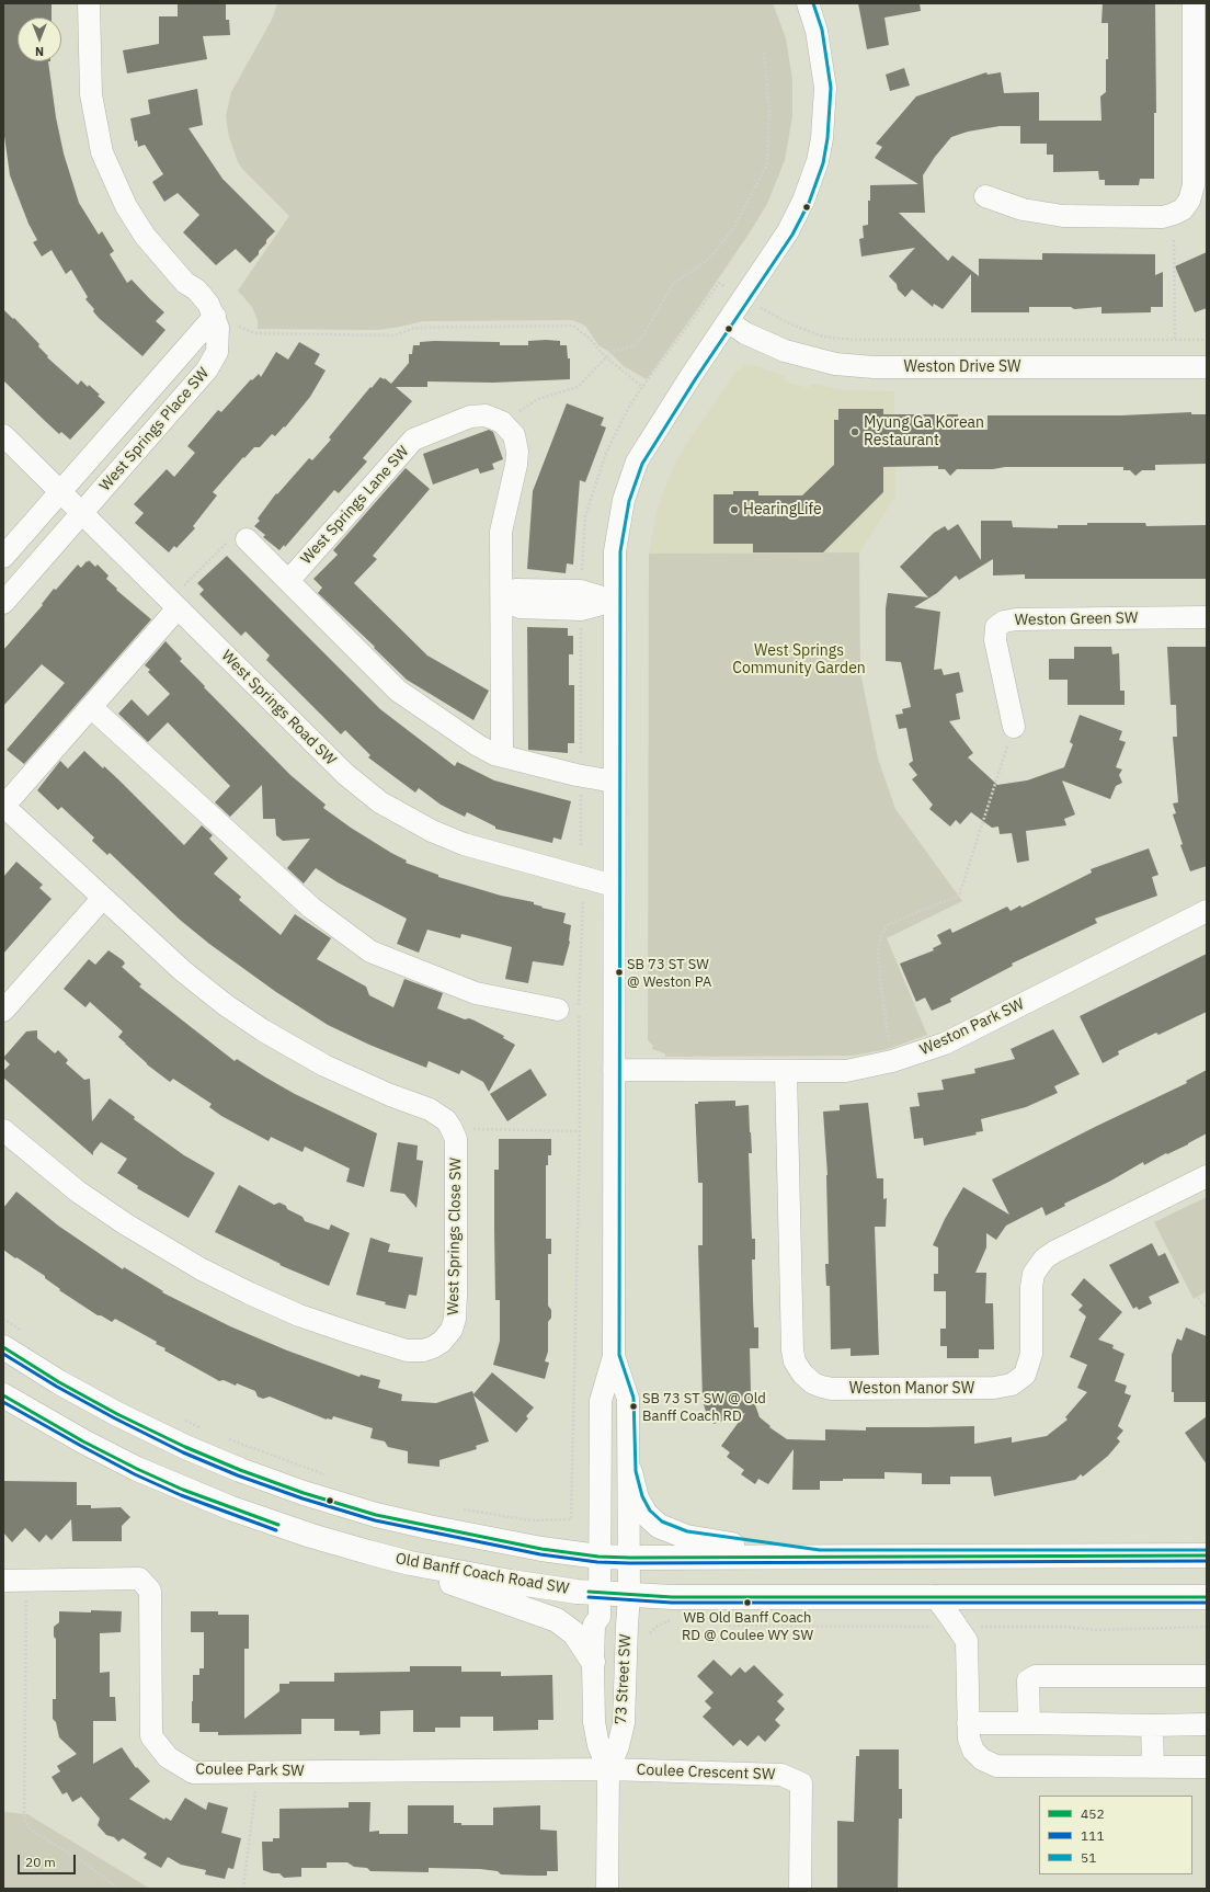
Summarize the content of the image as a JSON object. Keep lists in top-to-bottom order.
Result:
{
  "streets": {
    "main road": ["Old Banff Coach Road SW"],
    "street": [
      "Weston Drive SW",
      "West Springs Place SW",
      "West Springs Lane SW",
      "Weston Green SW",
      "West Springs Road SW",
      "Weston Park SW",
      "West Springs Close SW",
      "Weston Manor SW",
      "73 Street SW",
      "Coulee Park SW",
      "Coulee Crescent SW"
    ]
  },
  "crossings": [
    ["Weston Drive SW", "73 Street SW"],
    ["West Springs Place SW", "West Springs Road SW"],
    ["West Springs Road SW", "73 Street SW"],
    ["Weston Park SW", "Weston Manor SW"],
    ["Weston Park SW", "73 Street SW"],
    ["Old Banff Coach Road SW", "73 Street SW"],
    ["73 Street SW", "Coulee Park SW"],
    ["73 Street SW", "Coulee Crescent SW"],
    ["Coulee Park SW", "Coulee Crescent SW"]
  ],
  "parks": ["West Springs Community Garden"],
  "places": [
    "Myung Ga Korean Restaurant",
    "HearingLife",
    "SB 73 ST SW @ Weston PA",
    "SB 73 ST SW @ Old Banff Coach RD",
    "WB Old Banff Coach RD @ Coulee WY SW"
  ],
  "lines": ["transit line 51", "transit line 452", "transit line 111"],
  "legend": ["452", "111", "51"],
  "scale_bar": "20 m",
  "north": "bottom"
}
